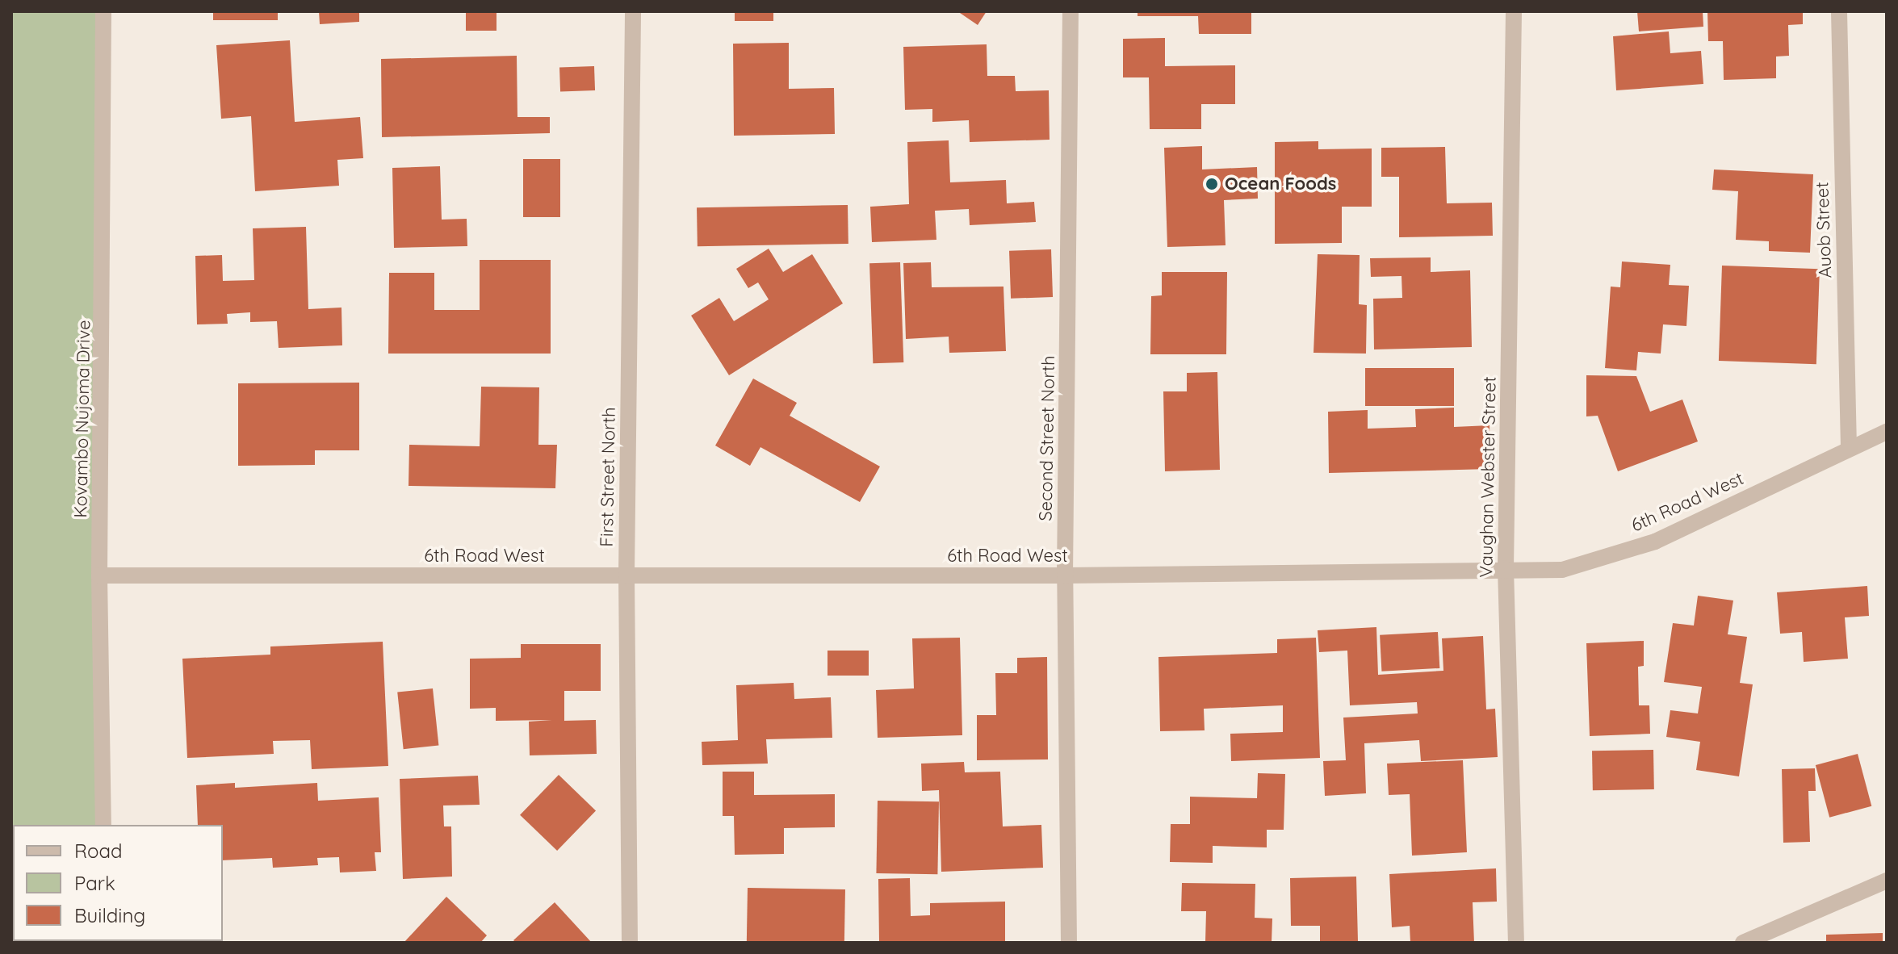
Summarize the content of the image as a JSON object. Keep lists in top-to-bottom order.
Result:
{
  "streets": {
    "street": [
      "Auob Street",
      "Kovambo Nujoma Drive",
      "Second Street North",
      "First Street North",
      "Vaughan Webster Street",
      "6th Road West"
    ]
  },
  "crossings": [
    ["Auob Street", "6th Road West"],
    ["Kovambo Nujoma Drive", "6th Road West"],
    ["Second Street North", "6th Road West"],
    ["First Street North", "6th Road West"],
    ["Vaughan Webster Street", "6th Road West"]
  ],
  "places": ["Ocean Foods"],
  "legend": ["Road", "Park", "Building"]
}
